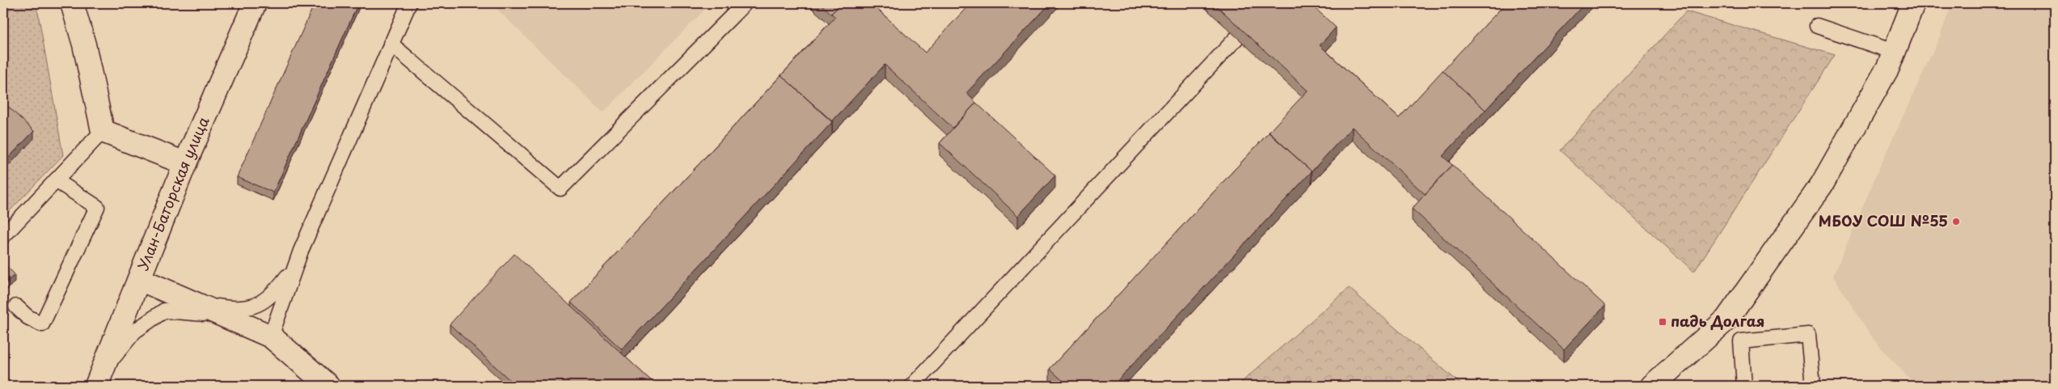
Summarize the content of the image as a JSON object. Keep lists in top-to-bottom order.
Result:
{
  "streets": {
    "street": ["Улан-Баторская улица"]
  },
  "places": {
    "other": ["МБОУ СОШ №55"],
    "transit": ["падь Долгая"]
  }
}
